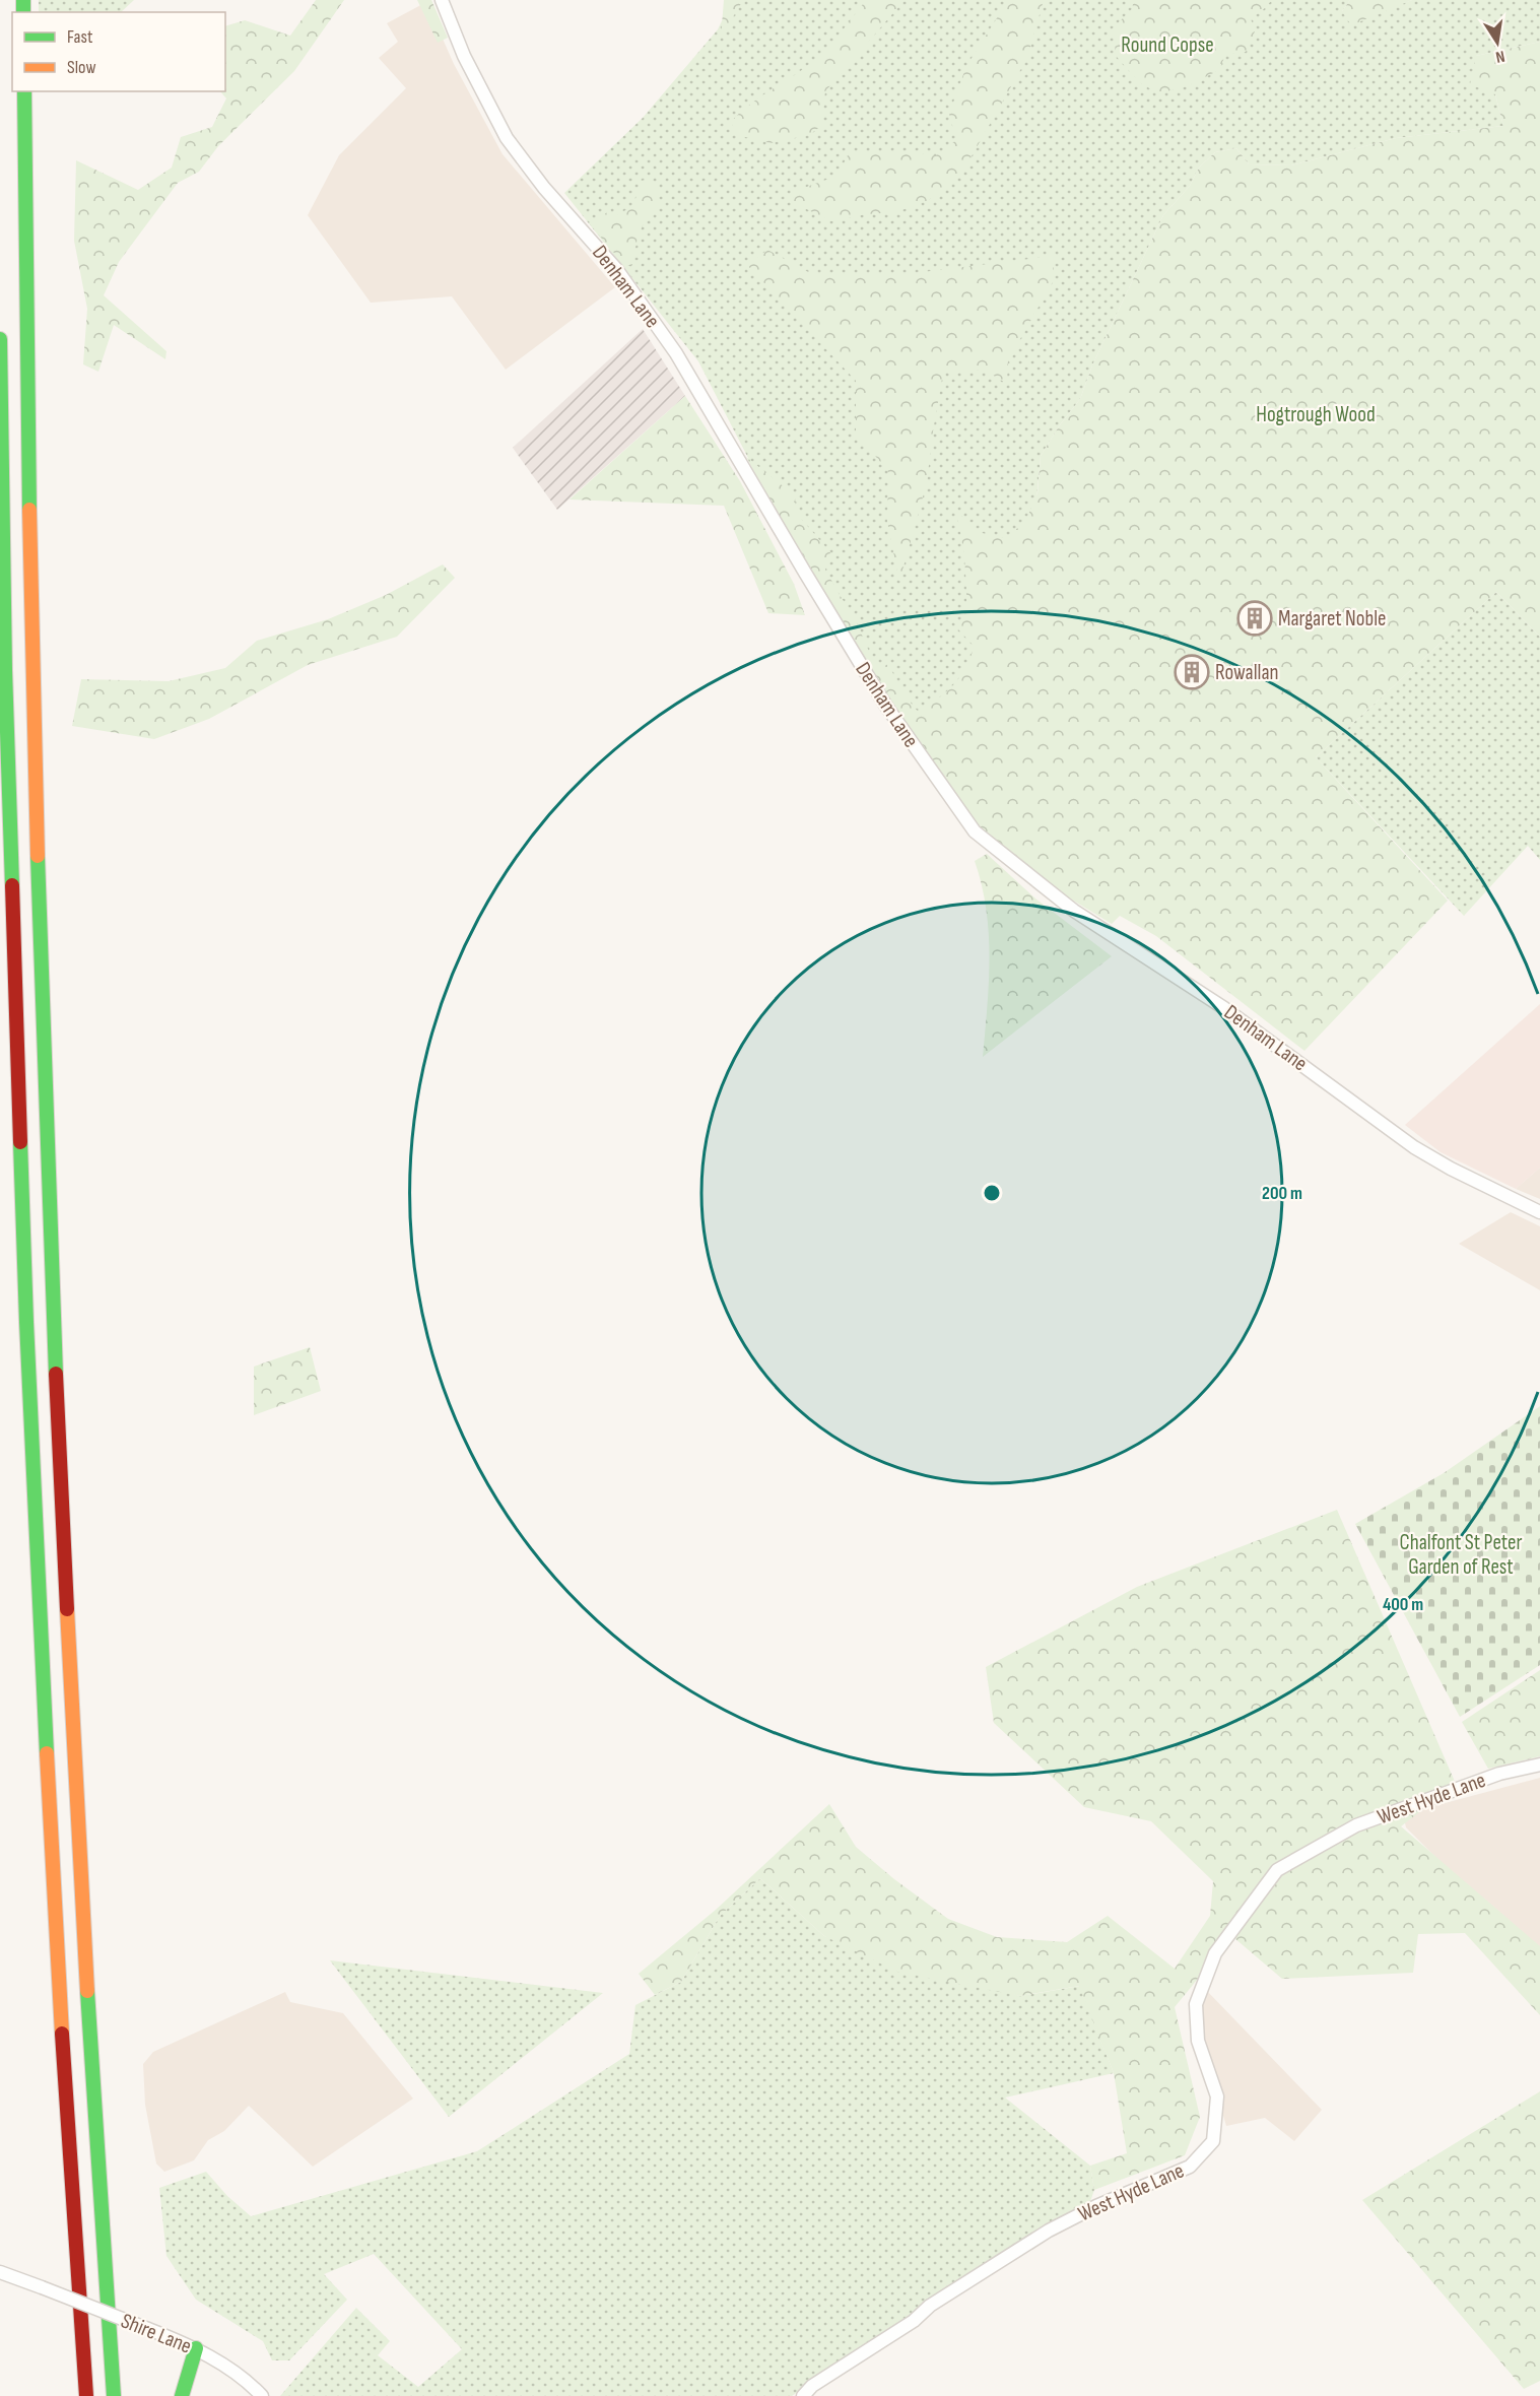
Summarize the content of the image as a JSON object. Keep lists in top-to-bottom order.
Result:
{
  "streets": {
    "street": ["Denham Lane", "West Hyde Lane", "Shire Lane"]
  },
  "parks": ["Round Copse", "Hogtrough Wood", "Chalfont St Peter Garden of Rest"],
  "places": {
    "building": ["Margaret Noble", "Rowallan"]
  },
  "legend": ["Fast", "Slow"],
  "north": "bottom",
  "rings": ["200 m", "400 m"]
}
